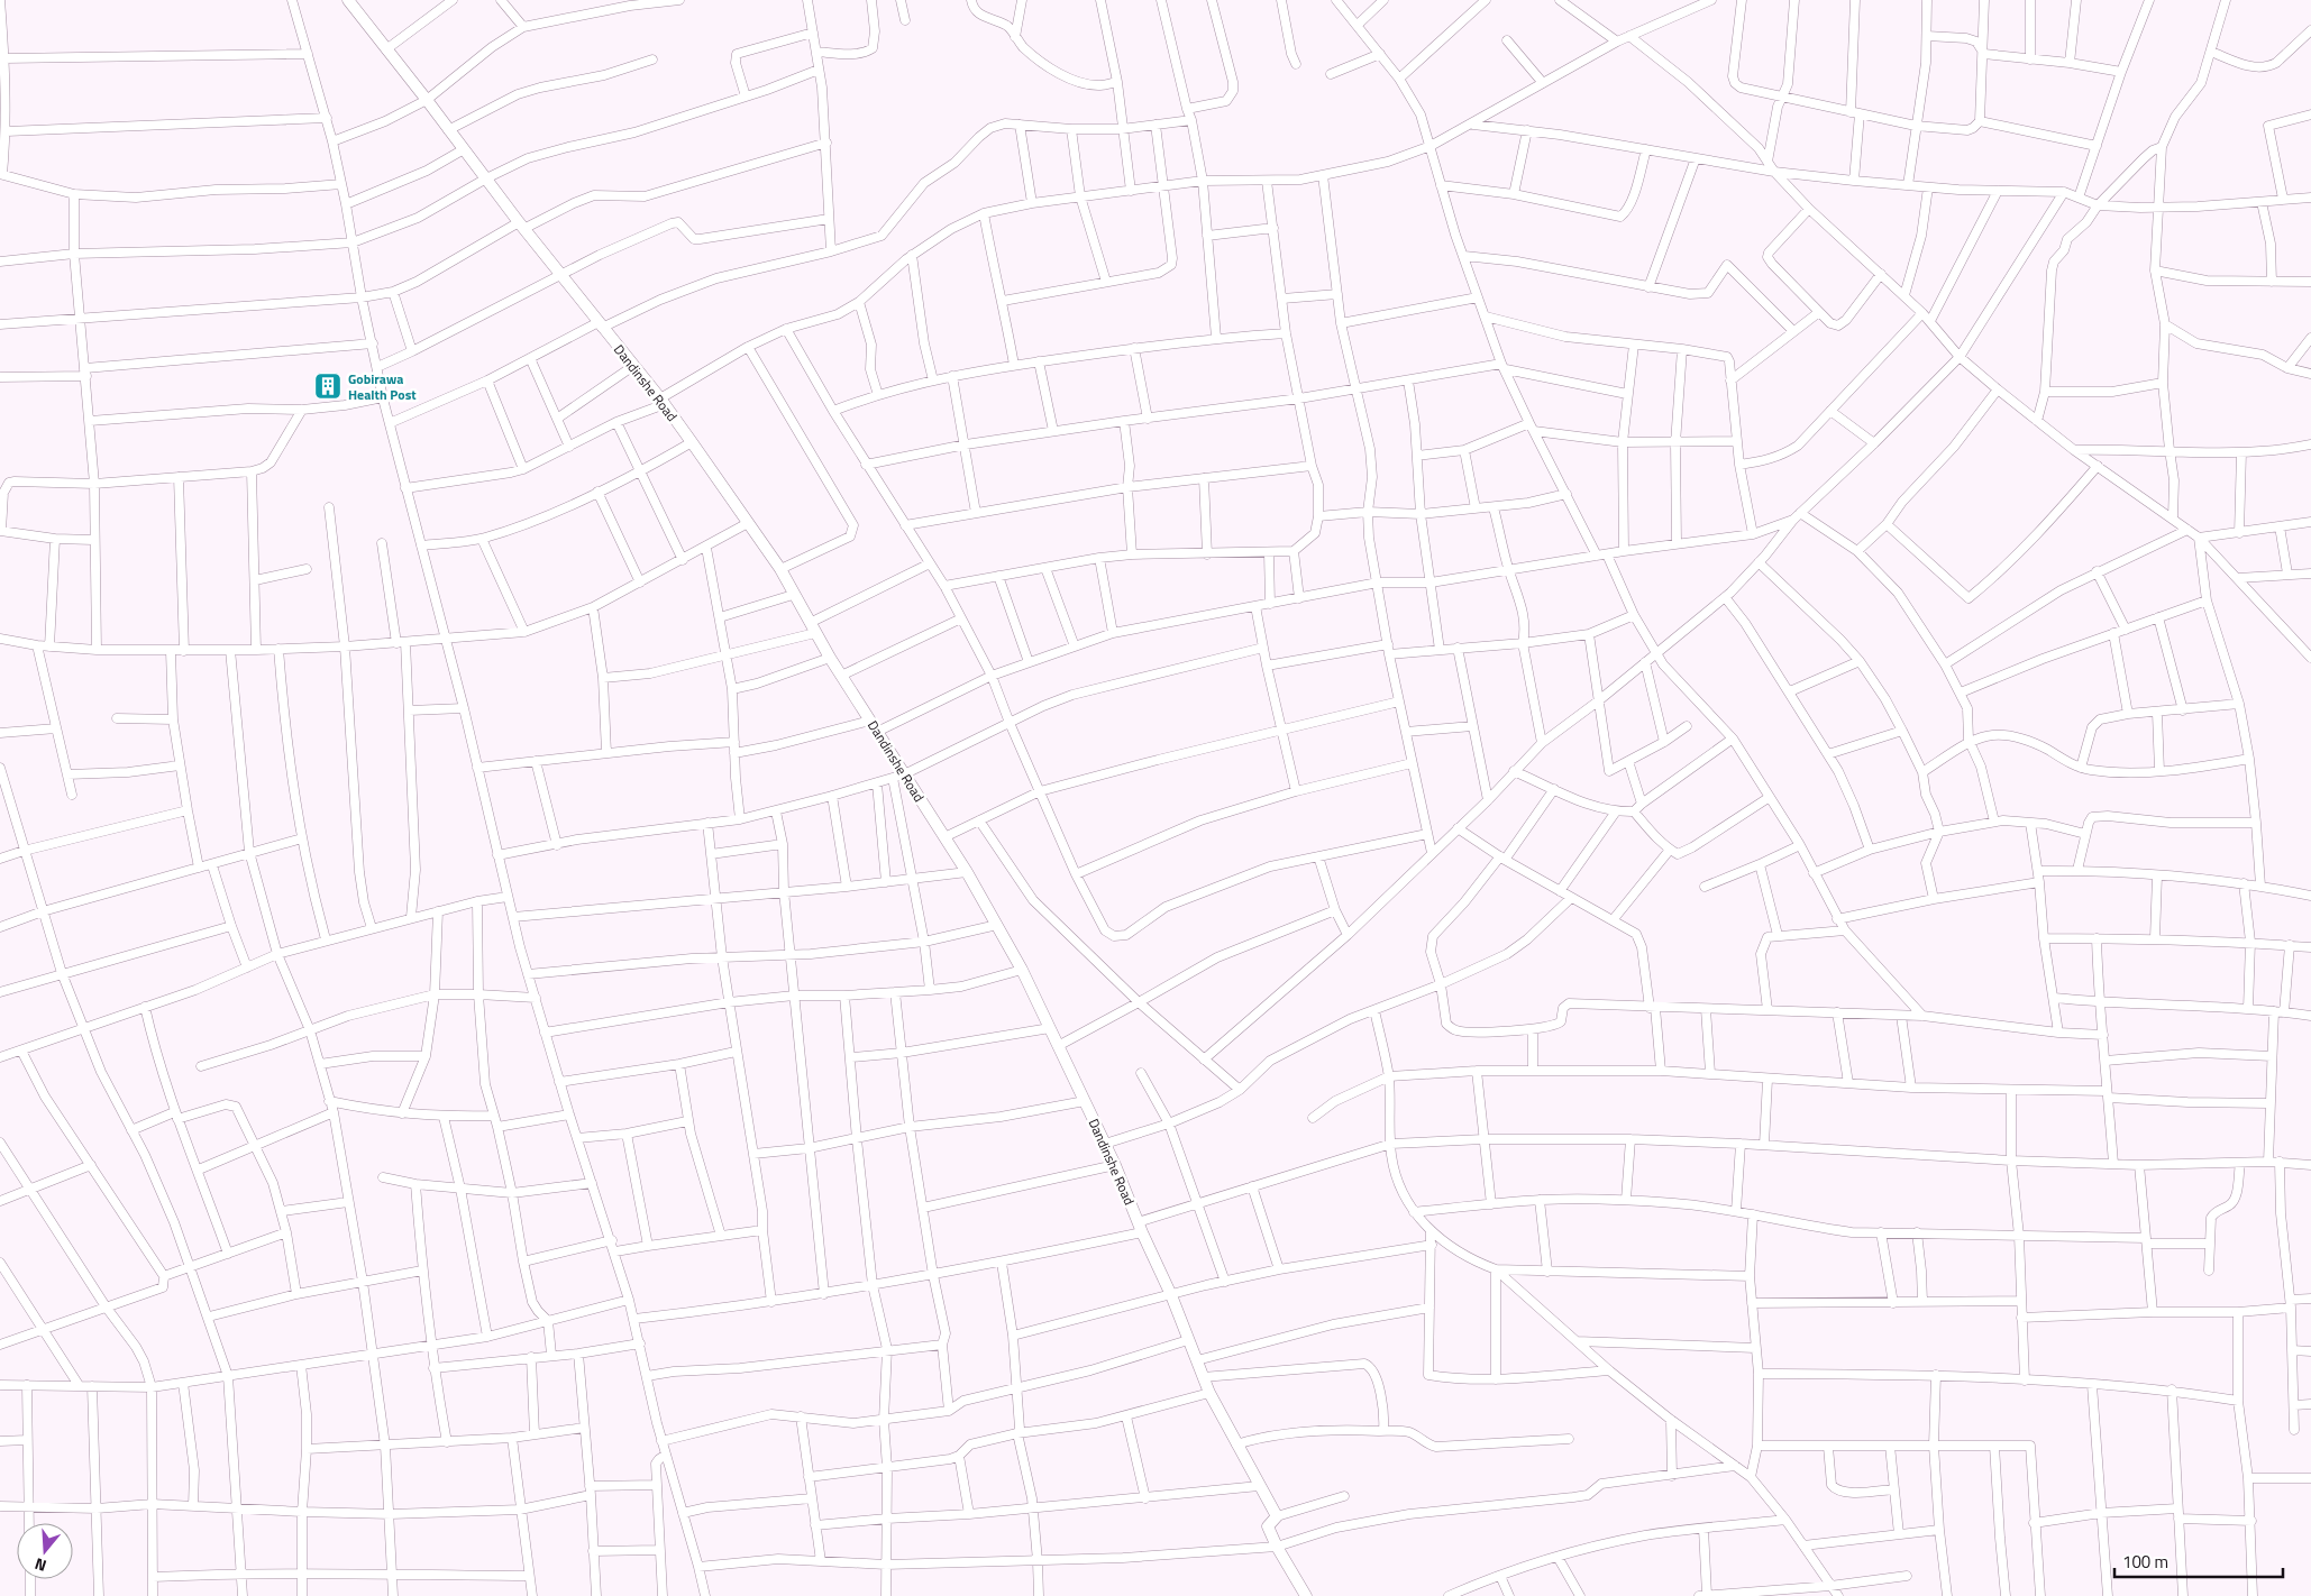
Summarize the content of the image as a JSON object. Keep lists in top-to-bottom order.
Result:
{
  "streets": {
    "street": ["Dandinshe Road"]
  },
  "places": {
    "building": ["Gobirawa Health Post"]
  },
  "scale_bar": "100 m",
  "north": "bottom"
}
